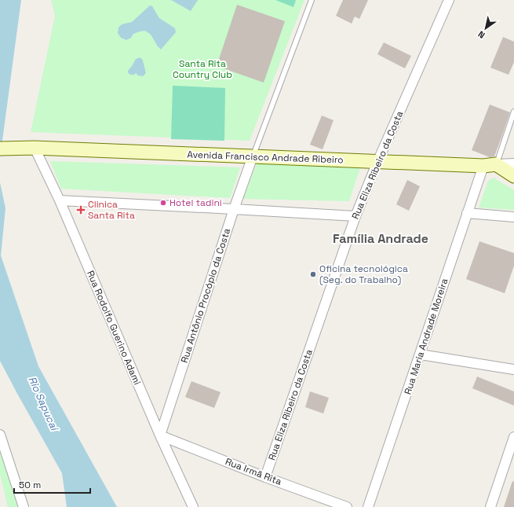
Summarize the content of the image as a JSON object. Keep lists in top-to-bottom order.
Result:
{
  "streets": {
    "main road": ["Avenida Francisco Andrade Ribeiro"],
    "street": [
      "Rua Eliza Ribeiro da Costa",
      "Rua Antônio Procópio da Costa",
      "Rua Rodolfo Guerino Adami",
      "Rua Maria Andrade Moreira",
      "Rua Irmã Rita"
    ]
  },
  "crossings": [
    ["Avenida Francisco Andrade Ribeiro", "Rua Eliza Ribeiro da Costa"],
    ["Avenida Francisco Andrade Ribeiro", "Rua Antônio Procópio da Costa"],
    ["Avenida Francisco Andrade Ribeiro", "Rua Rodolfo Guerino Adami"],
    ["Avenida Francisco Andrade Ribeiro", "Rua Maria Andrade Moreira"],
    ["Rua Eliza Ribeiro da Costa", "Rua Irmã Rita"],
    ["Rua Antônio Procópio da Costa", "Rua Rodolfo Guerino Adami"],
    ["Rua Antônio Procópio da Costa", "Rua Irmã Rita"],
    ["Rua Rodolfo Guerino Adami", "Rua Irmã Rita"]
  ],
  "districts": ["Família Andrade"],
  "water": ["Rio Sapucaí"],
  "parks": ["Santa Rita Country Club"],
  "places": {
    "other": ["Hotel tadini", "Oficina tecnológica (Seg. do Trabalho)"],
    "health": ["Clinica Santa Rita"]
  },
  "scale_bar": "50 m",
  "north": "bottom left"
}
